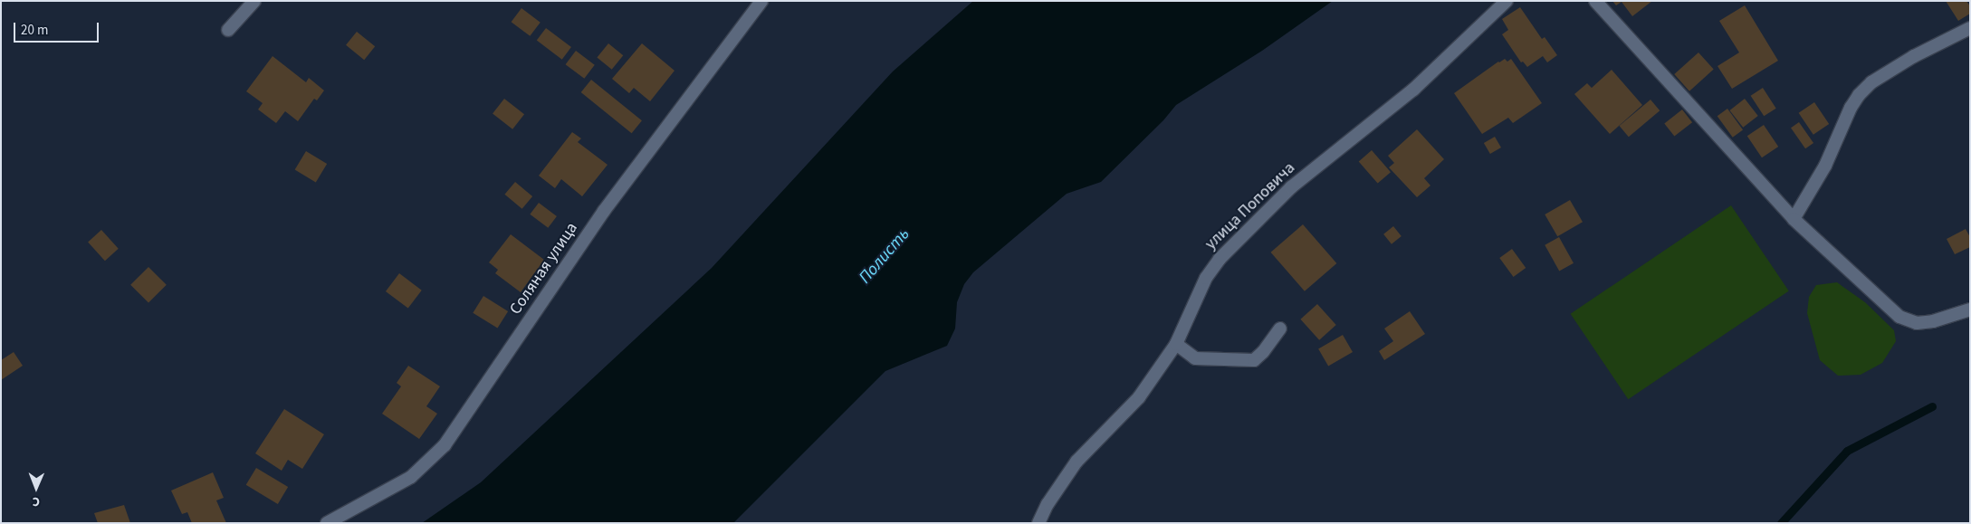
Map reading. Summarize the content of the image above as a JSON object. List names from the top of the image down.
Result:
{
  "streets": {
    "street": ["улица Поповича", "Соляная улица"]
  },
  "water": ["Полисть"],
  "scale_bar": "20 m",
  "north": "bottom"
}
